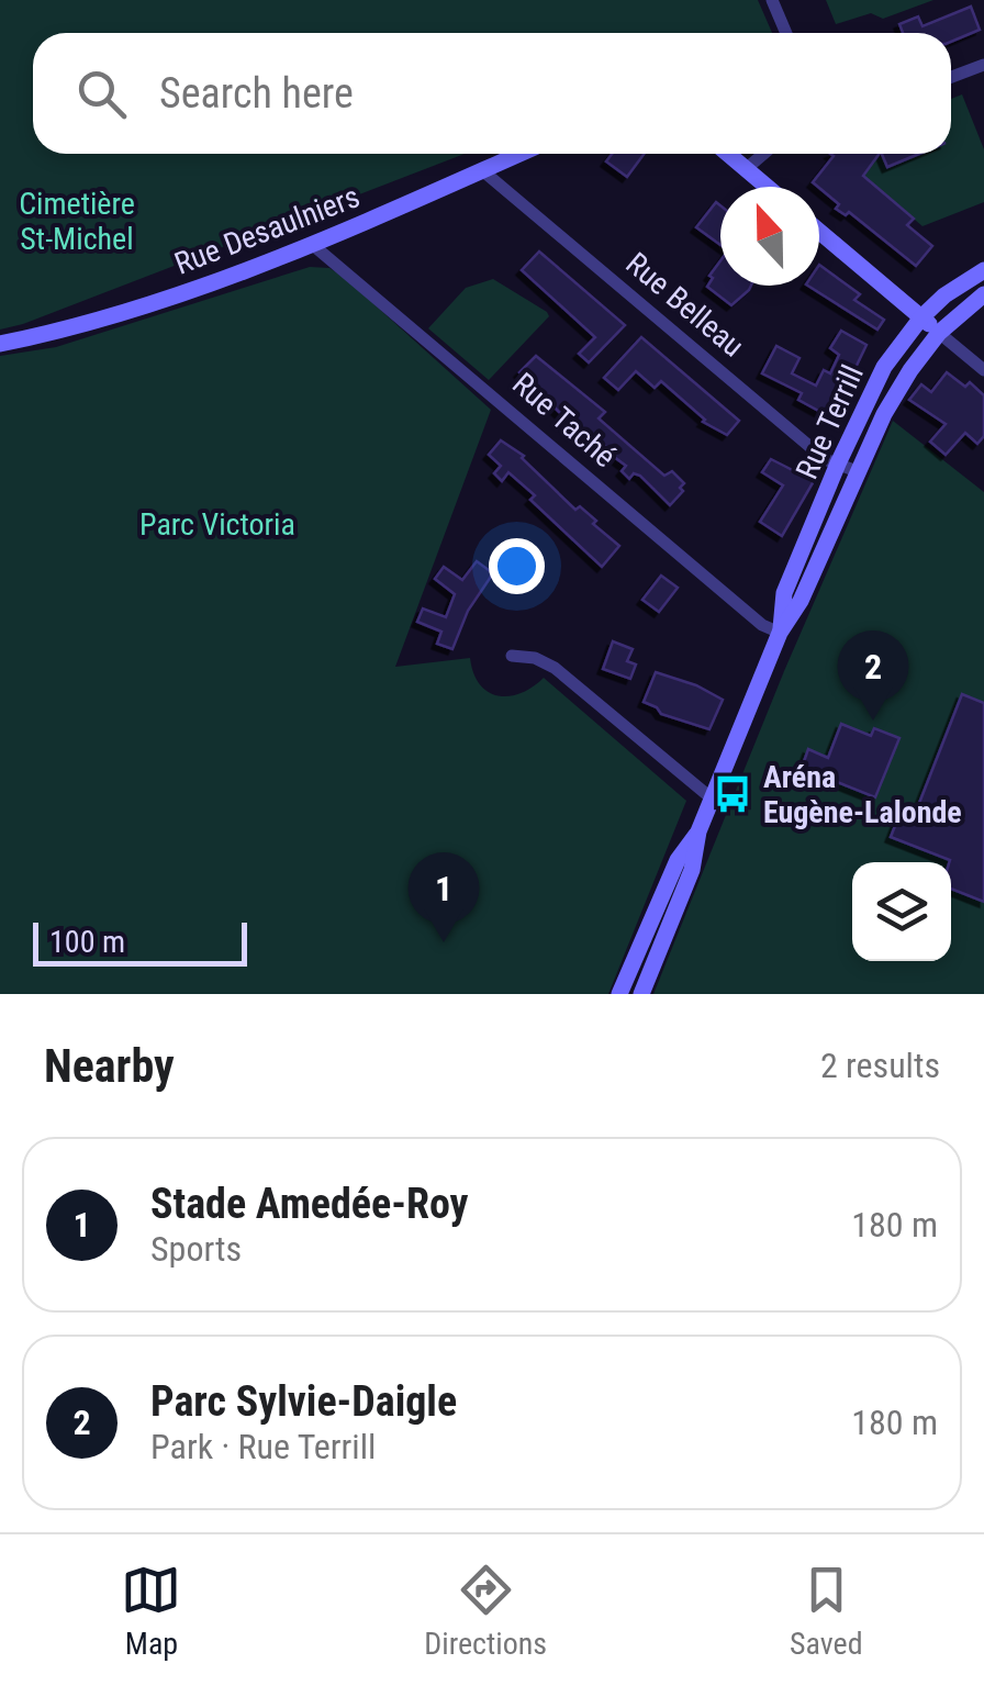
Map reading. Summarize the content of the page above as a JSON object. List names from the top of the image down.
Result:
{
  "streets": {
    "street": [
      "Rue Desaulniers",
      "Rue Belleau",
      "Rue Taché",
      "Rue Terrill"
    ]
  },
  "crossings": [
    ["Rue Desaulniers", "Rue Belleau"],
    ["Rue Desaulniers", "Rue Taché"],
    ["Rue Belleau", "Rue Terrill"],
    ["Rue Taché", "Rue Terrill"]
  ],
  "parks": ["Cimetière St-Michel", "Parc Victoria"],
  "places": {
    "bus stop": ["Aréna Eugène-Lalonde"]
  },
  "scale_bar": "100 m",
  "north": "top",
  "page": {
    "search": "Search here",
    "pins": ["2", "1"],
    "scale": "100 m",
    "heading": ["Nearby", "2 results"],
    "list": [
      {
        "mark": "1",
        "name": "Stade Amedée-Roy",
        "note": "Sports",
        "value": "180 m"
      },
      {
        "mark": "2",
        "name": "Parc Sylvie-Daigle",
        "note": "Park · Rue Terrill",
        "value": "180 m"
      }
    ],
    "nav": ["Map", "Directions", "Saved"]
  }
}
